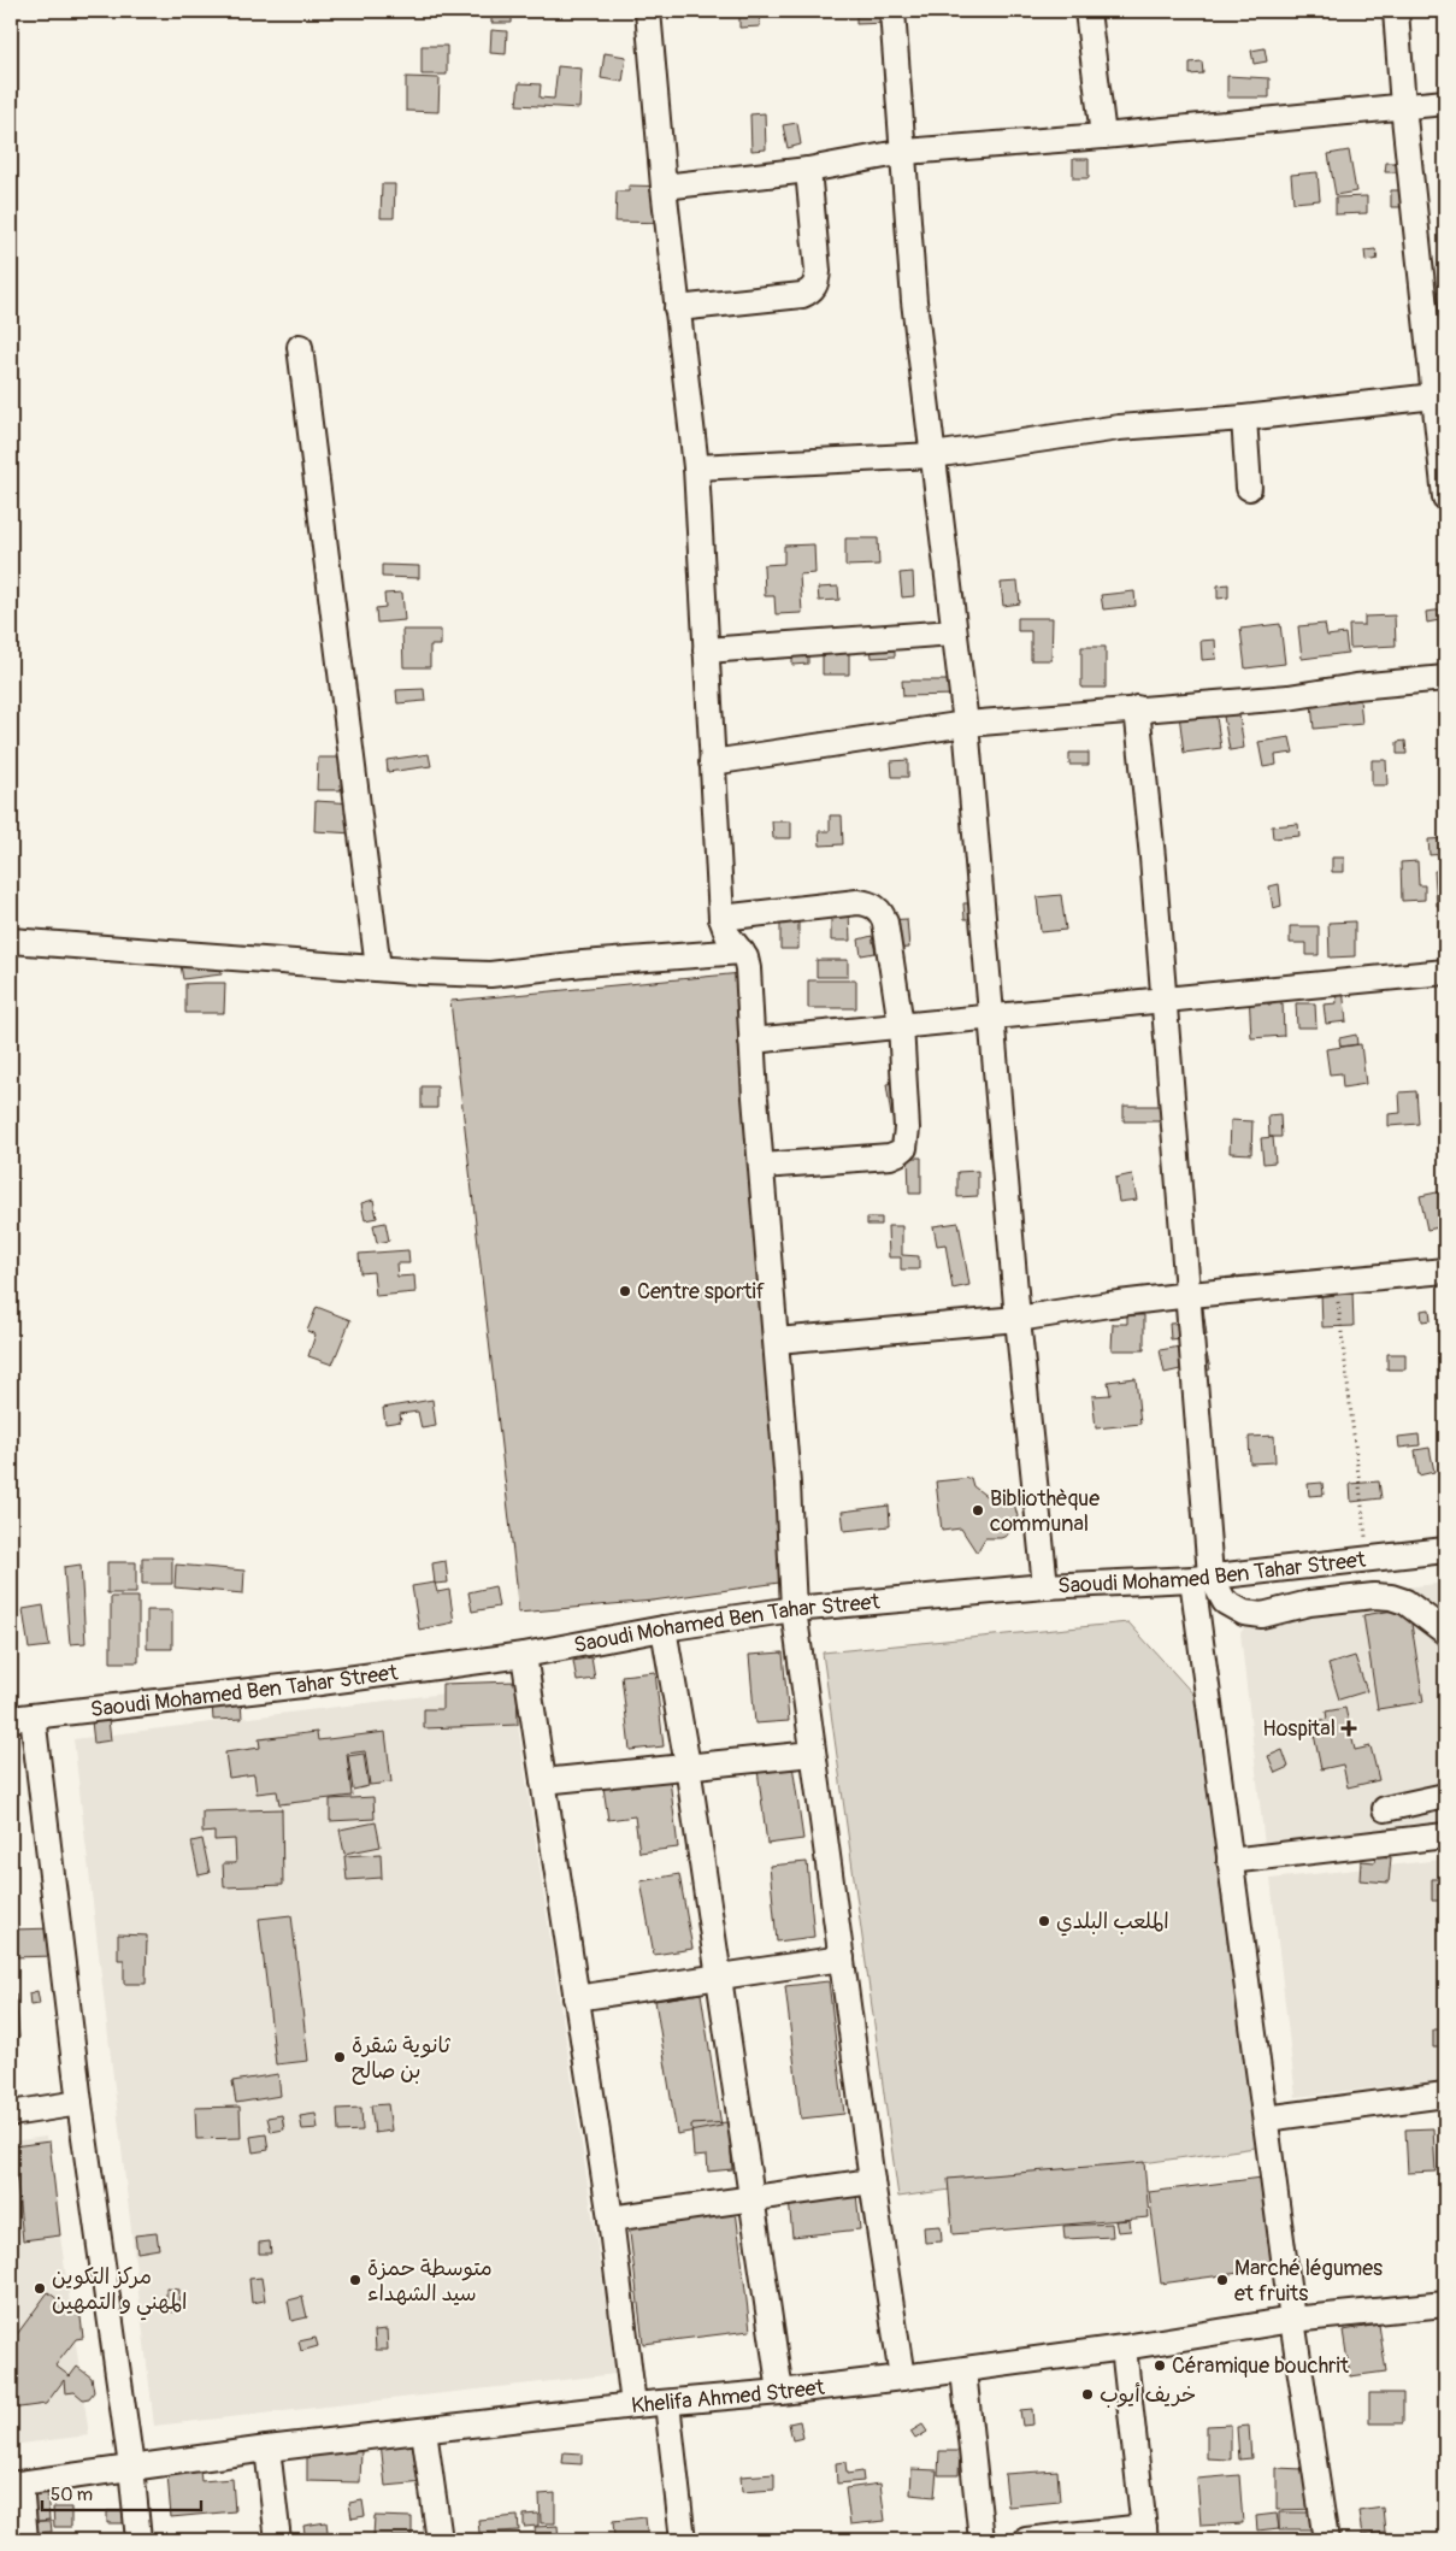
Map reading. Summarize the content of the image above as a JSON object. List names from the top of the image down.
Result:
{
  "streets": {
    "street": ["Saoudi Mohamed Ben Tahar Street", "Khelifa Ahmed Street"]
  },
  "places": {
    "other": [
      "Centre sportif",
      "Bibliothèque communal",
      "الملعب البلدي",
      "ثانوية شقرة بن صالح",
      "متوسطة حمزة سيد الشهداء",
      "Marché légumes et fruits",
      "مركز التكوين المهني و التمهين",
      "Céramique bouchrit",
      "خريف أيوب"
    ],
    "health": ["Hospital"]
  },
  "scale_bar": "50 m"
}
